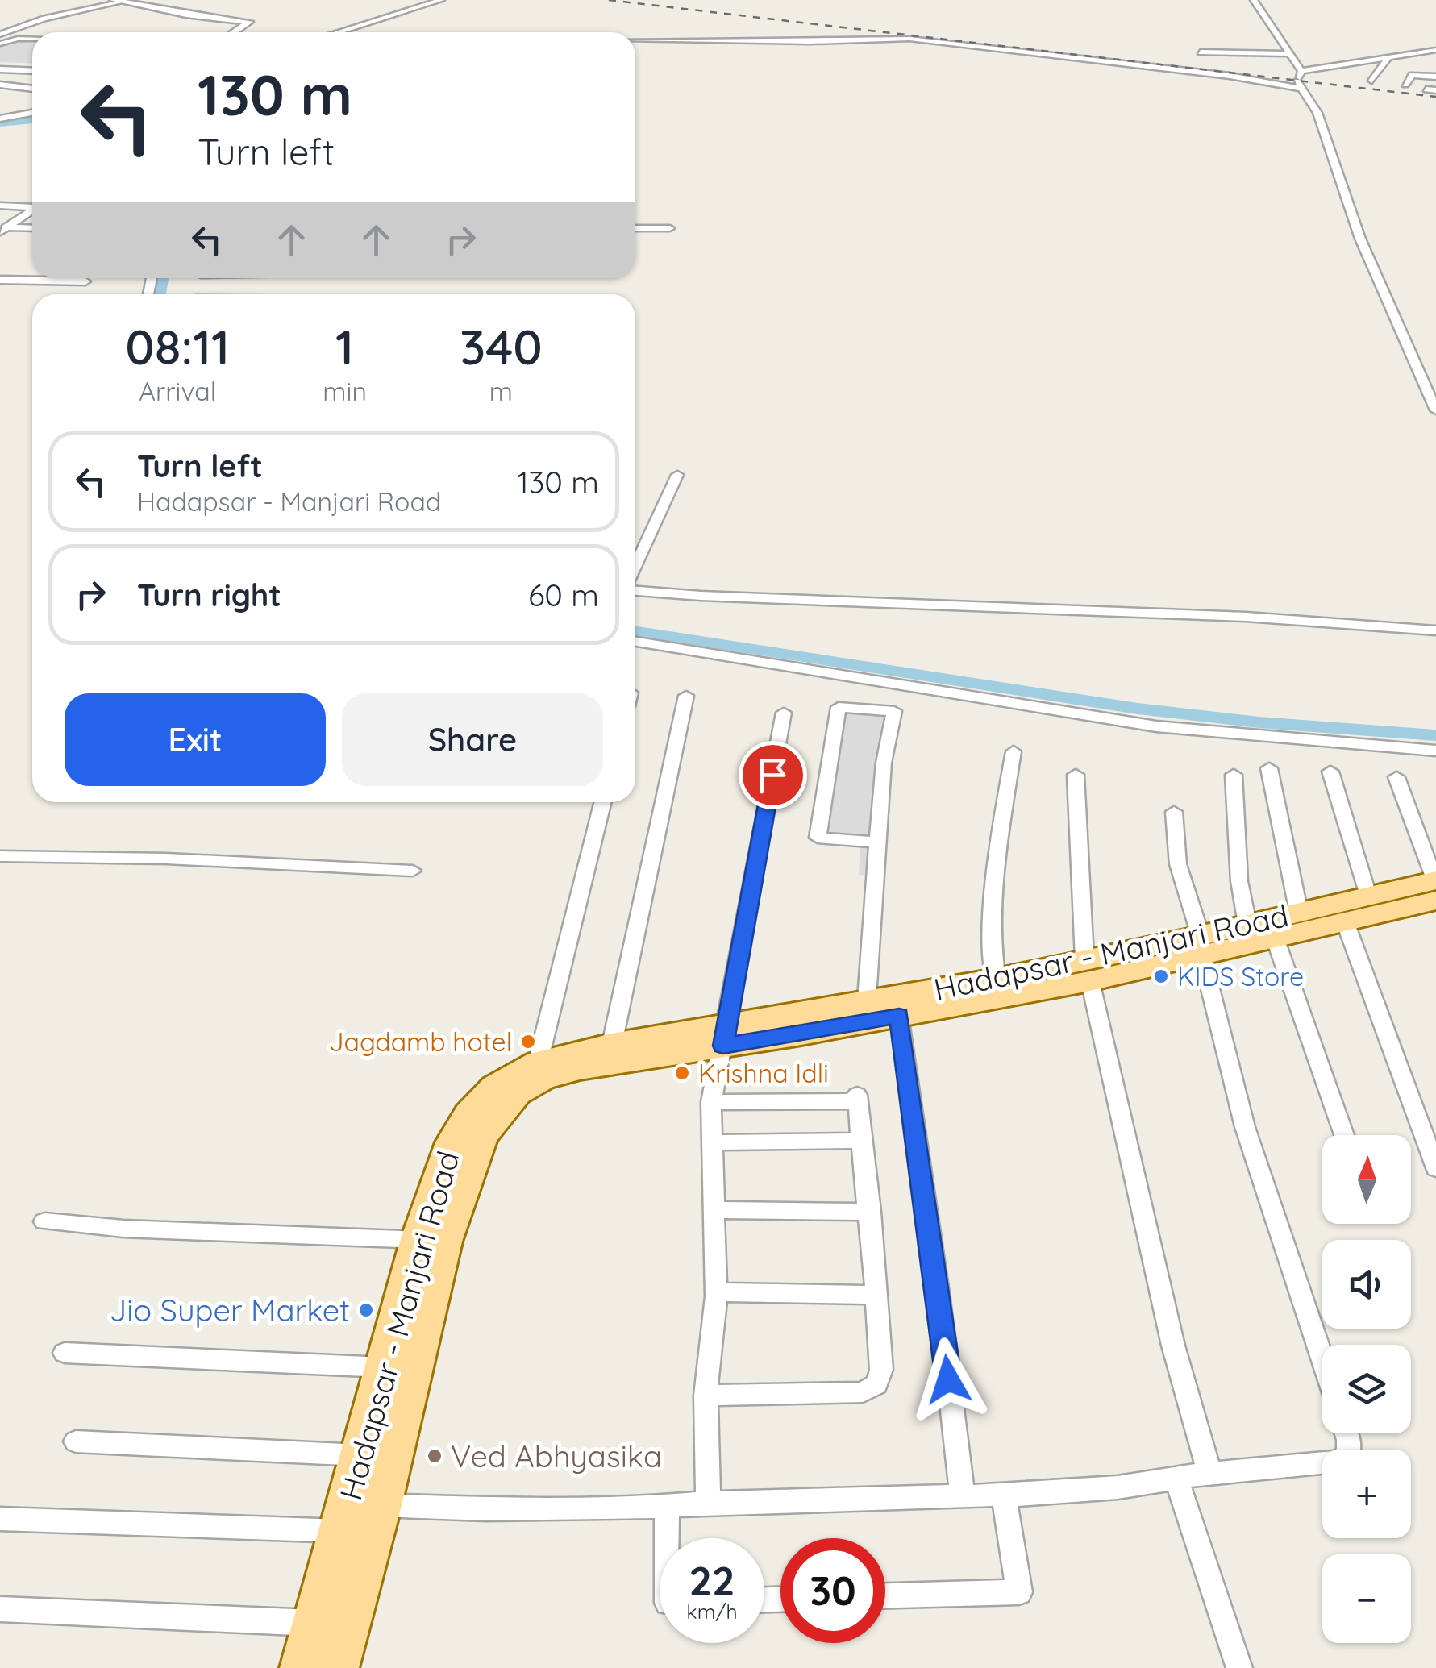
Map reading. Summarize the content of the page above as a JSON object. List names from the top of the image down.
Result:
{
  "streets": {
    "main road": ["Hadapsar - Manjari Road"]
  },
  "places": [
    "KIDS Store",
    "Jagdamb hotel",
    "Krishna Idli",
    "Jio Super Market",
    "Ved Abhyasika"
  ],
  "north": "top",
  "page": {
    "turn": ["130 m", "Turn left"],
    "eta": [
      "08:11",
      "Arrival",
      "1",
      "min",
      "340",
      "m"
    ],
    "list": [
      {
        "name": "Turn left",
        "note": "Hadapsar - Manjari Road",
        "value": "130 m"
      },
      {
        "name": "Turn right",
        "value": "60 m"
      }
    ],
    "buttons": ["Exit", "Share"],
    "map_buttons": ["+", "−"],
    "speed": "22 km/h",
    "limit": "30"
  }
}
